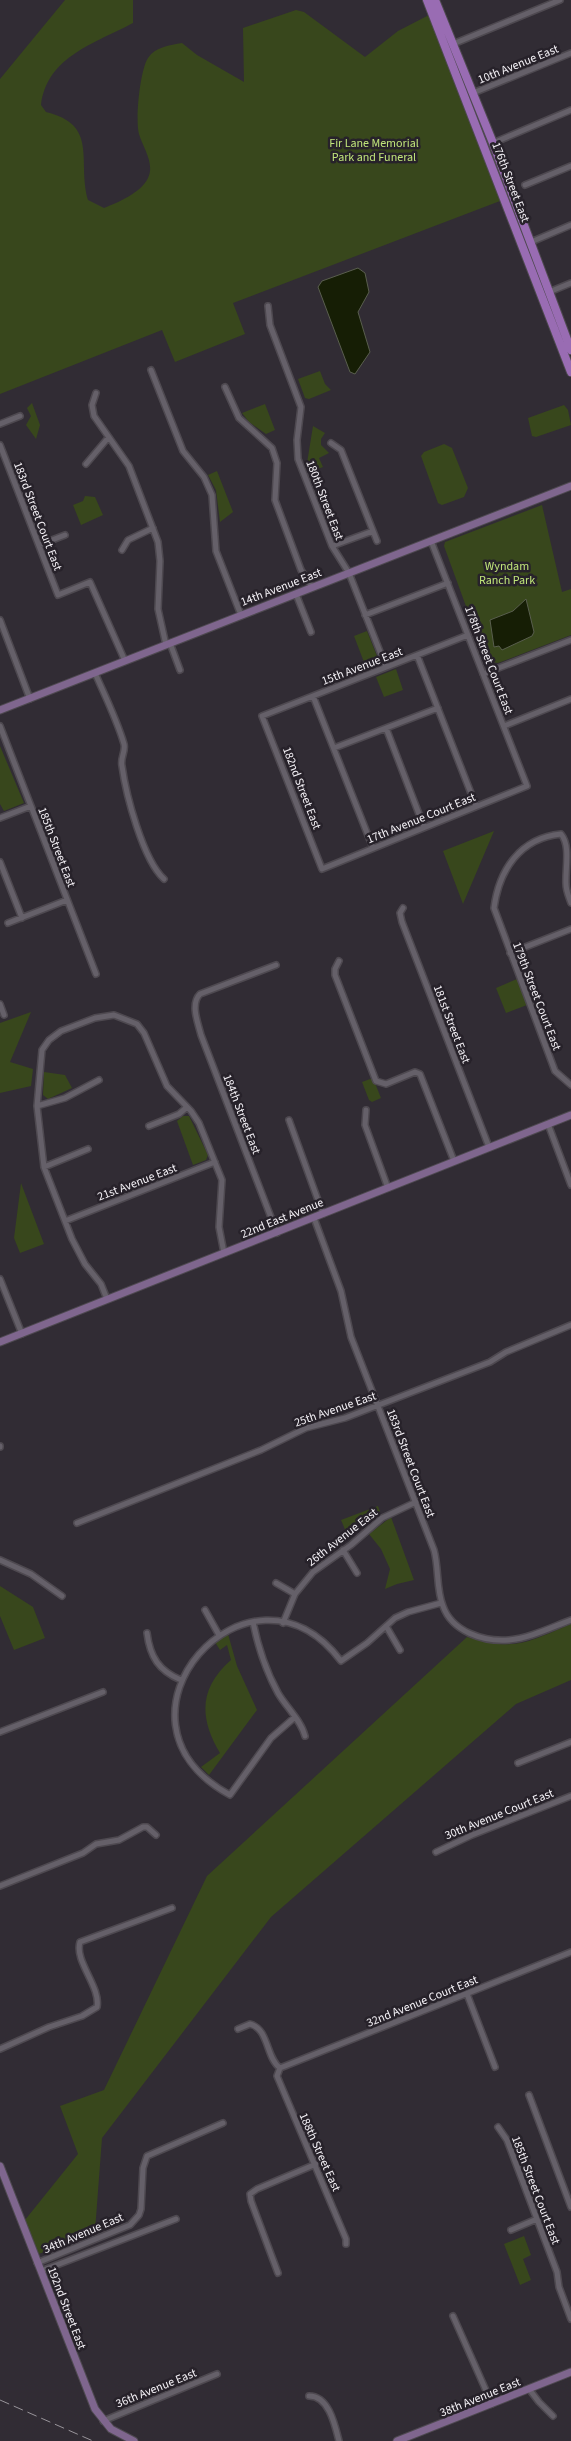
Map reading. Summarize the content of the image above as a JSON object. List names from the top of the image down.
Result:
{
  "streets": {
    "main road": ["176th Street East"],
    "street": [
      "10th Avenue East",
      "180th Street East",
      "183rd Street Court East",
      "14th Avenue East",
      "178th Street Court East",
      "15th Avenue East",
      "182nd Street East",
      "17th Avenue Court East",
      "185th Street East",
      "179th Street Court East",
      "181st Street East",
      "184th Street East",
      "21st Avenue East",
      "22nd East Avenue",
      "25th Avenue East",
      "26th Avenue East",
      "30th Avenue Court East",
      "32nd Avenue Court East",
      "188th Street East",
      "185th Street Court East",
      "34th Avenue East",
      "192nd Street East",
      "36th Avenue East",
      "38th Avenue East"
    ]
  },
  "crossings": [
    ["10th Avenue East", "176th Street East"],
    ["180th Street East", "14th Avenue East"],
    ["180th Street East", "15th Avenue East"],
    ["183rd Street Court East", "14th Avenue East"],
    ["183rd Street Court East", "22nd East Avenue"],
    ["183rd Street Court East", "25th Avenue East"],
    ["183rd Street Court East", "26th Avenue East"],
    ["14th Avenue East", "178th Street Court East"],
    ["178th Street Court East", "15th Avenue East"],
    ["178th Street Court East", "17th Avenue Court East"],
    ["15th Avenue East", "182nd Street East"],
    ["182nd Street East", "17th Avenue Court East"],
    ["181st Street East", "22nd East Avenue"],
    ["184th Street East", "22nd East Avenue"],
    ["32nd Avenue Court East", "188th Street East"],
    ["34th Avenue East", "192nd Street East"],
    ["192nd Street East", "36th Avenue East"]
  ],
  "parks": ["Fir Lane Memorial Park and Funeral", "Wyndam Ranch Park"]
}
